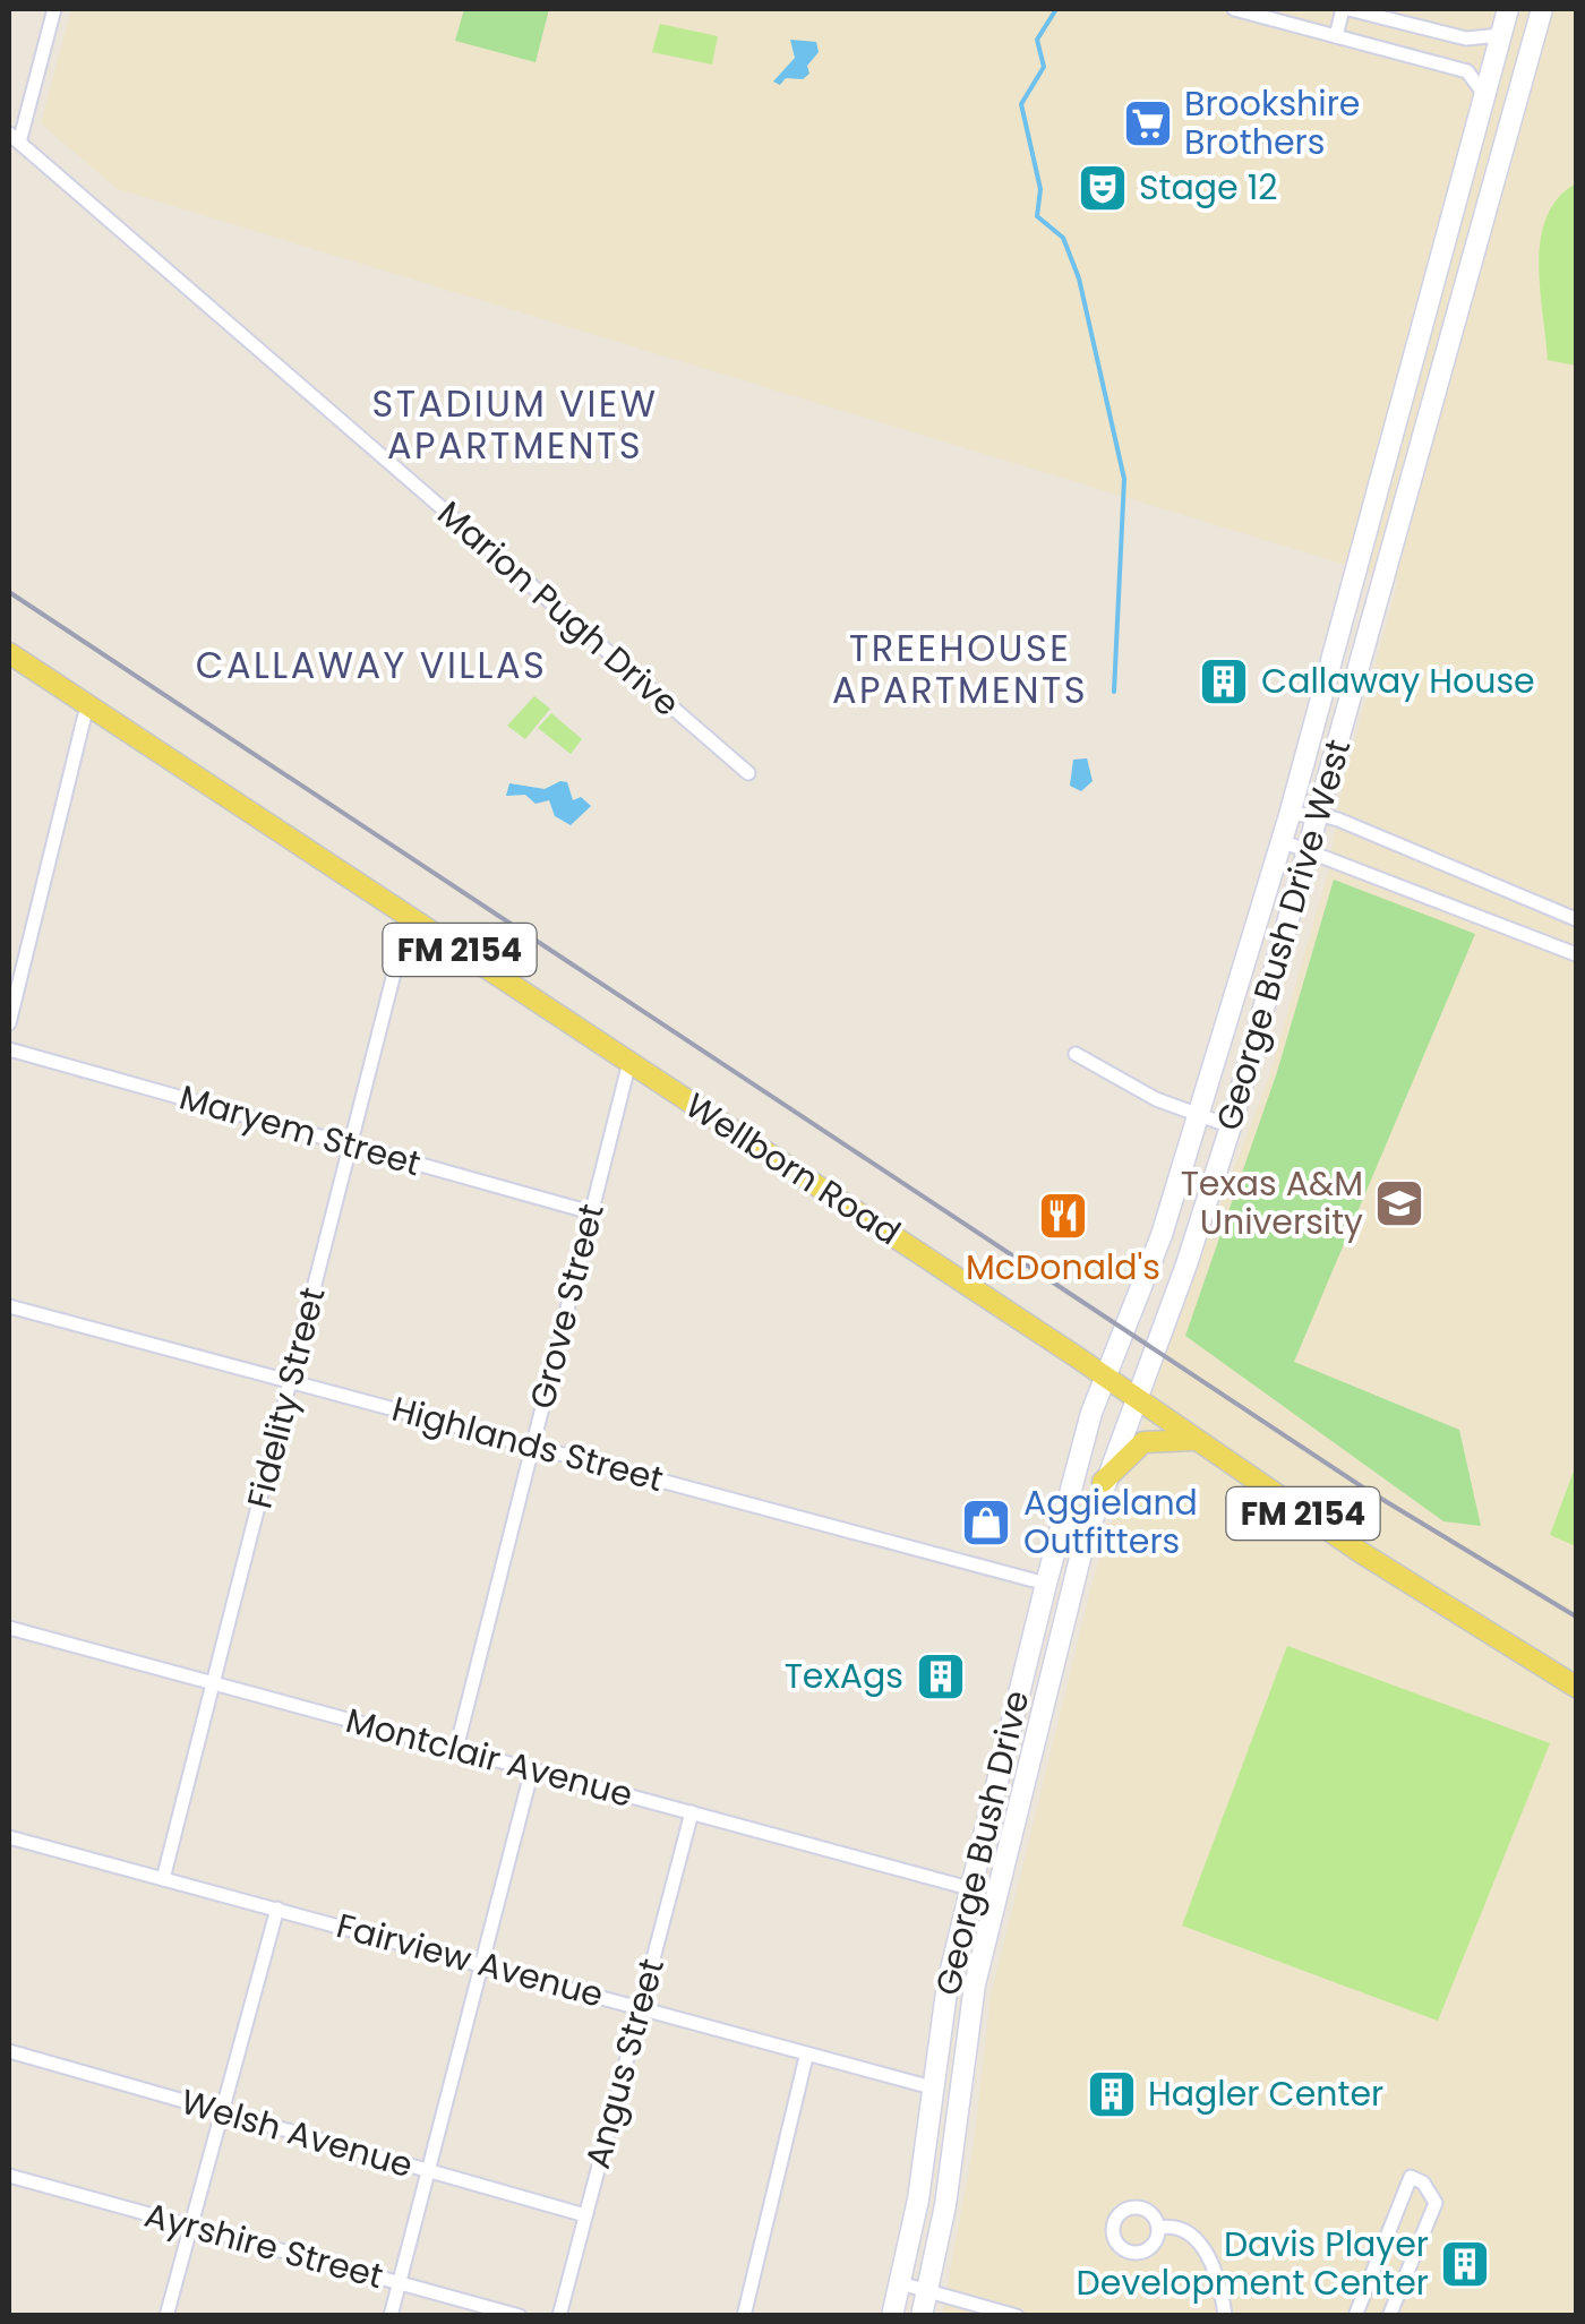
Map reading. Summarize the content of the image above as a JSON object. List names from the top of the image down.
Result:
{
  "streets": {
    "main road": [
      "George Bush Drive West",
      "FM 2154",
      "Wellborn Road",
      "George Bush Drive"
    ],
    "street": [
      "Marion Pugh Drive",
      "Maryem Street",
      "Grove Street",
      "Fidelity Street",
      "Highlands Street",
      "Montclair Avenue",
      "Fairview Avenue",
      "Angus Street",
      "Welsh Avenue",
      "Ayrshire Street"
    ]
  },
  "crossings": [
    ["George Bush Drive West", "Wellborn Road"],
    ["George Bush Drive West", "George Bush Drive"],
    ["Maryem Street", "Grove Street"],
    ["Maryem Street", "Fidelity Street"],
    ["Wellborn Road", "Grove Street"],
    ["Wellborn Road", "Fidelity Street"],
    ["Wellborn Road", "George Bush Drive"],
    ["Grove Street", "Highlands Street"],
    ["Grove Street", "Montclair Avenue"],
    ["Fidelity Street", "Highlands Street"],
    ["Fidelity Street", "Montclair Avenue"],
    ["Fidelity Street", "Fairview Avenue"],
    ["Highlands Street", "George Bush Drive"],
    ["Montclair Avenue", "George Bush Drive"],
    ["Montclair Avenue", "Angus Street"],
    ["George Bush Drive", "Fairview Avenue"],
    ["Fairview Avenue", "Angus Street"],
    ["Angus Street", "Welsh Avenue"]
  ],
  "districts": ["STADIUM VIEW APARTMENTS", "TREEHOUSE APARTMENTS", "CALLAWAY VILLAS"],
  "places": {
    "supermarket": ["Brookshire Brothers"],
    "theatre": ["Stage 12"],
    "building": [
      "Callaway House",
      "TexAgs",
      "Hagler Center",
      "Davis Player Development Center"
    ],
    "school or university": ["Texas A&M University"],
    "restaurant": ["McDonald's"],
    "shop": ["Aggieland Outfitters"]
  }
}
